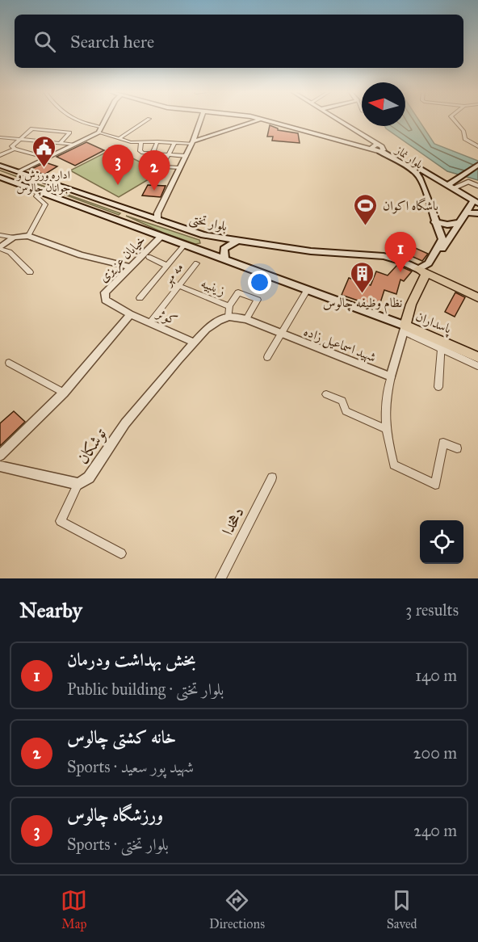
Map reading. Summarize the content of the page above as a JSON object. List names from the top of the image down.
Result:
{
  "streets": {
    "main road": ["بلوار نماز", "بلوار تختی", "پاسداران"],
    "street": [
      "خیابان عزیزی",
      "مه مهر",
      "زینبیه",
      "کوثر",
      "شهید اسماعیل زاده",
      "توشکان",
      "دهخدا"
    ]
  },
  "crossings": [
    ["بلوار نماز", "بلوار تختی"],
    ["خیابان عزیزی", "کوثر"],
    ["مه مهر", "زینبیه"],
    ["مه مهر", "کوثر"],
    ["زینبیه", "شهید اسماعیل زاده"],
    ["کوثر", "توشکان"]
  ],
  "places": {
    "public building": ["اداره ورزش و جوانان چالوس"],
    "sports": ["باشگاه اکوان"],
    "building": ["نظام وظیفه چالوس"]
  },
  "north": "left",
  "page": {
    "search": "Search here",
    "pins": ["3", "2", "1"],
    "heading": ["Nearby", "3 results"],
    "list": [
      {
        "mark": "1",
        "name": "بخش بهداشت ودرمان",
        "note": "Public building · بلوار تختی",
        "value": "140 m"
      },
      {
        "mark": "2",
        "name": "خانه کشتی چالوس",
        "note": "Sports · شهید پور سعید",
        "value": "200 m"
      },
      {
        "mark": "3",
        "name": "ورزشگاه چالوس",
        "note": "Sports · بلوار تختی",
        "value": "240 m"
      }
    ],
    "nav": ["Map", "Directions", "Saved"]
  }
}
